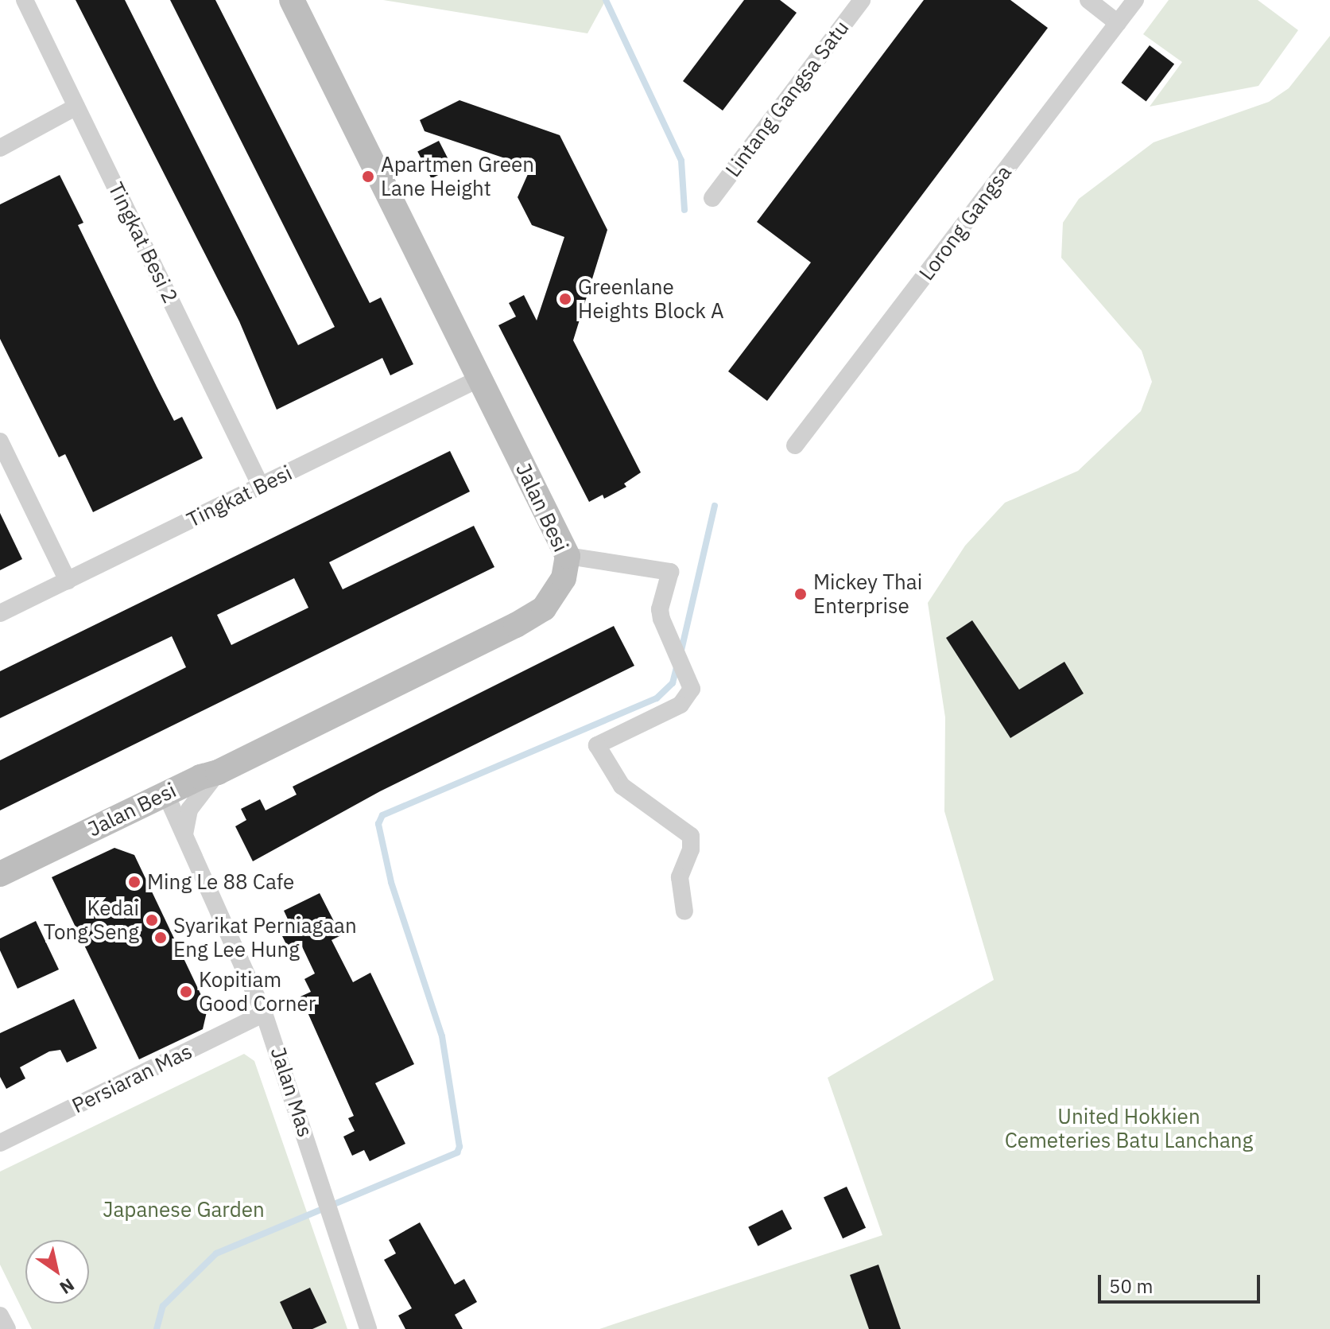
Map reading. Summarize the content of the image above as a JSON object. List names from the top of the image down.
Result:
{
  "streets": {
    "street": [
      "Lintang Gangsa Satu",
      "Lorong Gangsa",
      "Tingkat Besi 2",
      "Tingkat Besi",
      "Jalan Besi",
      "Persiaran Mas",
      "Jalan Mas"
    ]
  },
  "crossings": [
    ["Tingkat Besi 2", "Tingkat Besi"],
    ["Tingkat Besi", "Jalan Besi"],
    ["Jalan Besi", "Jalan Mas"],
    ["Persiaran Mas", "Jalan Mas"]
  ],
  "parks": ["United Hokkien Cemeteries Batu Lanchang", "Japanese Garden"],
  "places": [
    "Apartmen Green Lane Height",
    "Greenlane Heights Block A",
    "Mickey Thai Enterprise",
    "Ming Le 88 Cafe",
    "Kedai Tong Seng",
    "Syarikat Perniagaan Eng Lee Hung",
    "Kopitiam Good Corner"
  ],
  "scale_bar": "50 m",
  "north": "bottom right"
}
